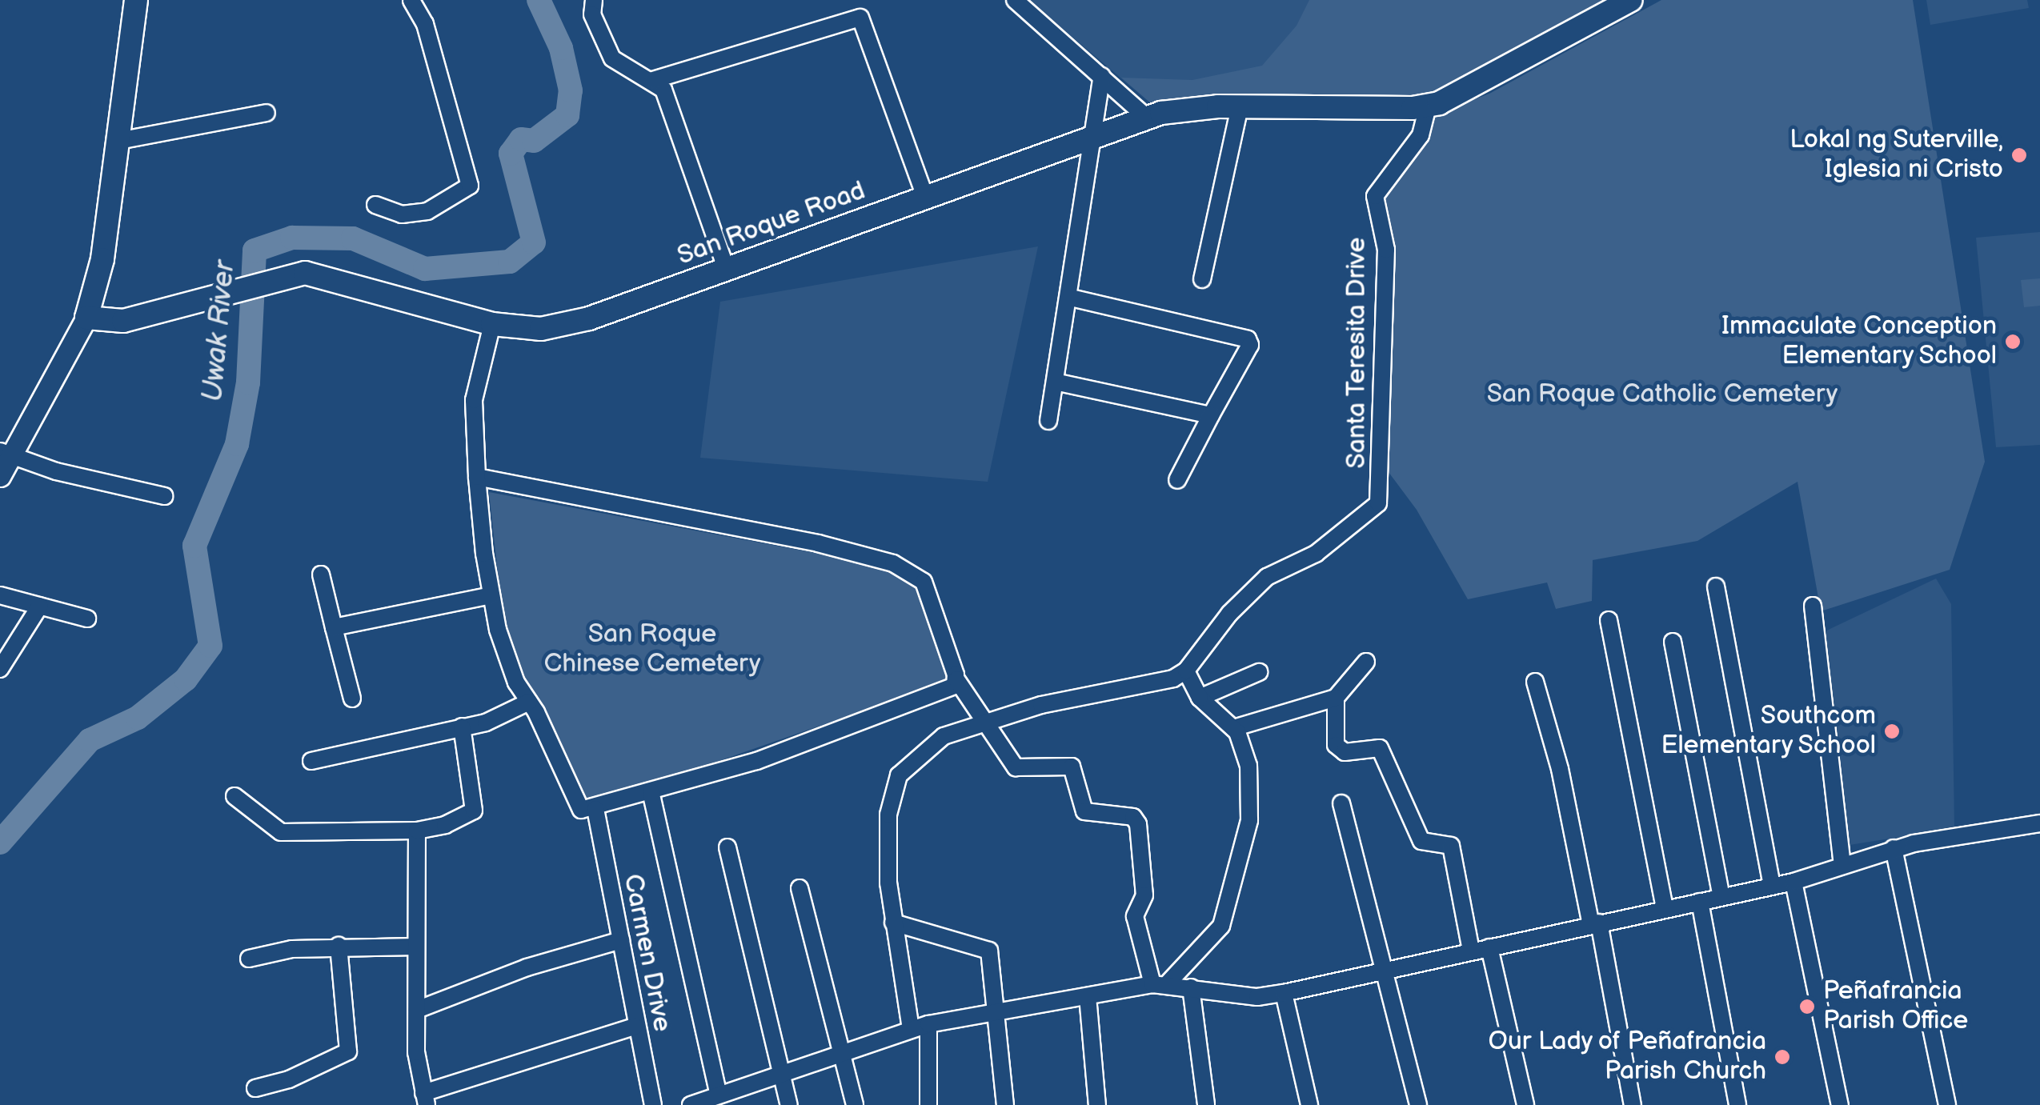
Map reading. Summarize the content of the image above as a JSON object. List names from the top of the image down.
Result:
{
  "streets": {
    "main road": ["San Roque Road"],
    "street": ["Santa Teresita Drive", "Carmen Drive"]
  },
  "crossings": [
    ["San Roque Road", "Santa Teresita Drive"]
  ],
  "water": ["Uwak River"],
  "parks": ["San Roque Catholic Cemetery", "San Roque Chinese Cemetery"],
  "places": [
    "Lokal ng Suterville, Iglesia ni Cristo",
    "Immaculate Conception Elementary School",
    "Southcom Elementary School",
    "Peñafrancia Parish Office",
    "Our Lady of Peñafrancia Parish Church"
  ]
}
